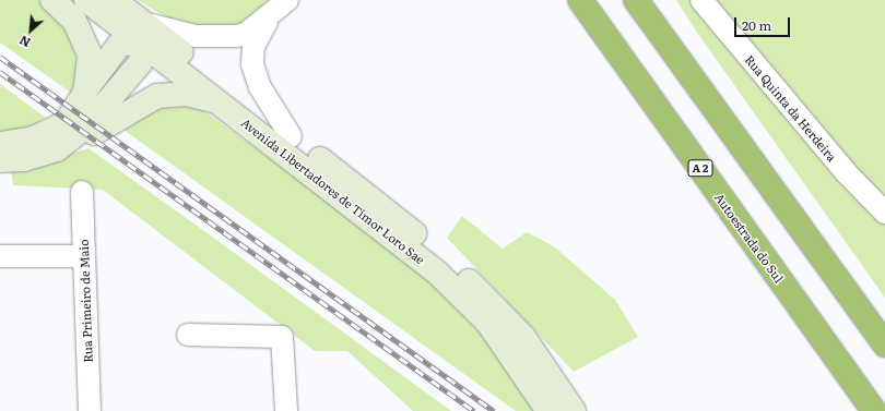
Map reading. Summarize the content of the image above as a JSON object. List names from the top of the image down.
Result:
{
  "streets": {
    "highway": ["A 2", "Autoestrada do Sul"],
    "main road": ["Avenida Libertadores de Timor Loro Sae"],
    "street": ["Rua Quinta da Herdeira", "Rua Primeiro de Maio"]
  },
  "scale_bar": "20 m",
  "north": "bottom left"
}
